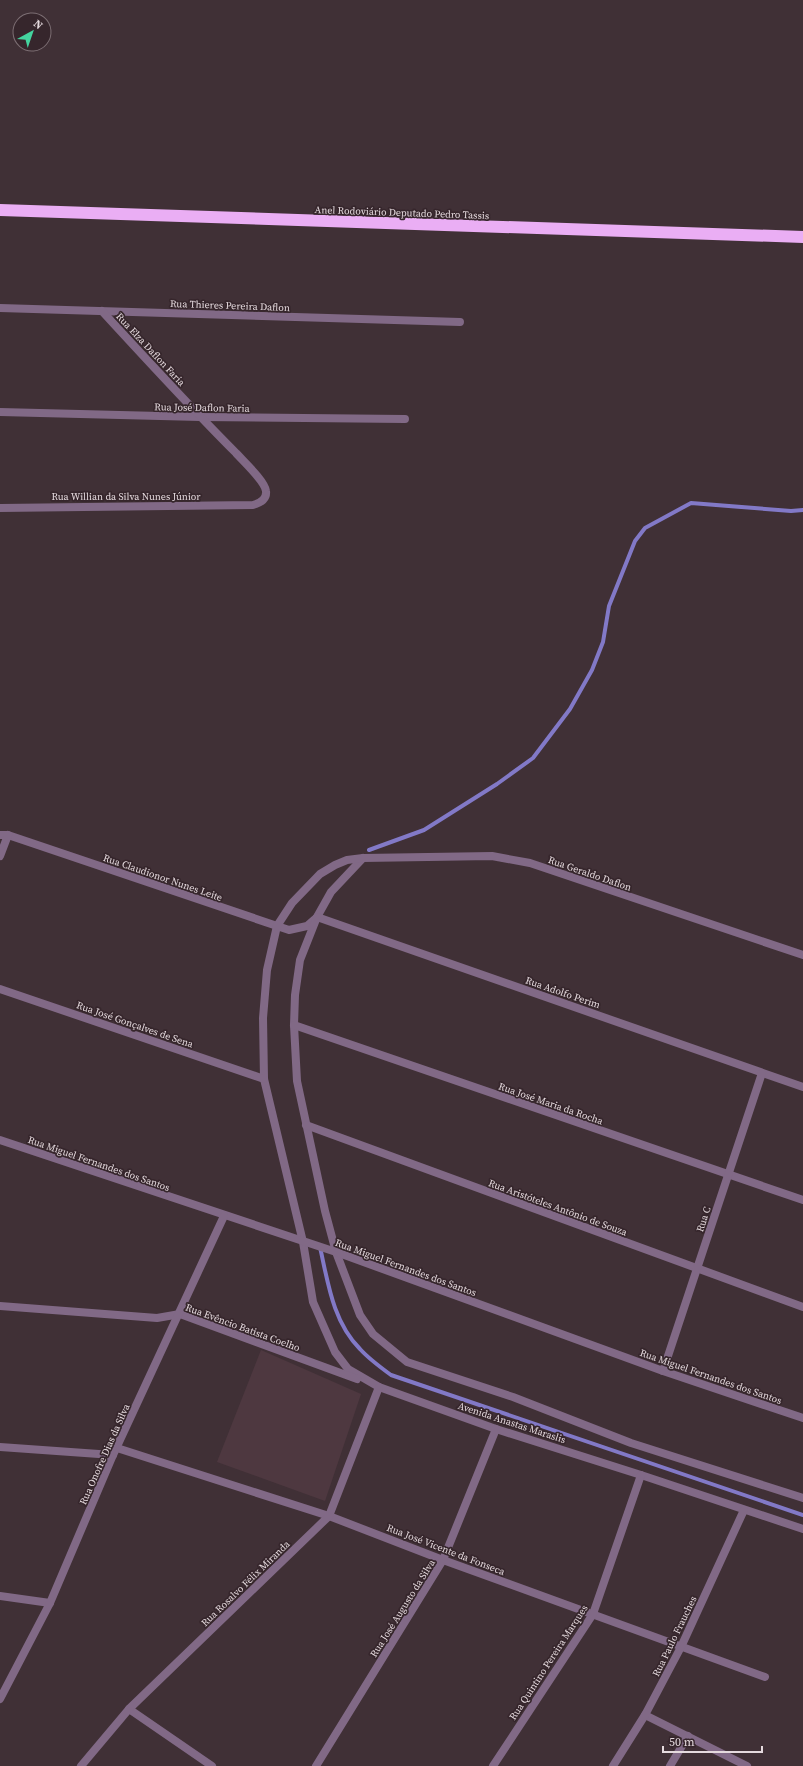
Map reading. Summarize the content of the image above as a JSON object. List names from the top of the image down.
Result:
{
  "streets": {
    "highway": ["Anel Rodoviário Deputado Pedro Tassis"],
    "street": [
      "Rua Thieres Pereira Daflon",
      "Rua Elza Daflon Faria",
      "Rua José Daflon Faria",
      "Rua Willian da Silva Nunes Júnior",
      "Rua Geraldo Daflon",
      "Rua Claudionor Nunes Leite",
      "Rua Adolfo Perim",
      "Rua José Gonçalves de Sena",
      "Rua José Maria da Rocha",
      "Rua Miguel Fernandes dos Santos",
      "Rua Aristóteles Antônio de Souza",
      "Rua C",
      "Rua Evêncio Batista Coelho",
      "Avenida Anastas Maraslis",
      "Rua Onofre Dias da Silva",
      "Rua José Vicente da Fonseca",
      "Rua Rosalvo Félix Miranda",
      "Rua José Augusto da Silva",
      "Rua Paulo Frauches",
      "Rua Quintino Pereira Marques"
    ]
  },
  "crossings": [
    ["Rua Thieres Pereira Daflon", "Rua Elza Daflon Faria"],
    ["Rua Elza Daflon Faria", "Rua José Daflon Faria"],
    ["Rua Elza Daflon Faria", "Rua Willian da Silva Nunes Júnior"],
    ["Rua Geraldo Daflon", "Rua Claudionor Nunes Leite"],
    ["Rua Geraldo Daflon", "Rua José Gonçalves de Sena"],
    ["Rua Geraldo Daflon", "Avenida Anastas Maraslis"],
    ["Rua Claudionor Nunes Leite", "Rua Adolfo Perim"],
    ["Rua Claudionor Nunes Leite", "Avenida Anastas Maraslis"],
    ["Rua Adolfo Perim", "Rua C"],
    ["Rua Adolfo Perim", "Avenida Anastas Maraslis"],
    ["Rua José Gonçalves de Sena", "Avenida Anastas Maraslis"],
    ["Rua José Maria da Rocha", "Rua C"],
    ["Rua José Maria da Rocha", "Avenida Anastas Maraslis"],
    ["Rua Miguel Fernandes dos Santos", "Rua C"],
    ["Rua Miguel Fernandes dos Santos", "Avenida Anastas Maraslis"],
    ["Rua Miguel Fernandes dos Santos", "Rua Onofre Dias da Silva"],
    ["Rua Aristóteles Antônio de Souza", "Rua C"],
    ["Rua Aristóteles Antônio de Souza", "Avenida Anastas Maraslis"],
    ["Rua Evêncio Batista Coelho", "Avenida Anastas Maraslis"],
    ["Rua Evêncio Batista Coelho", "Rua Onofre Dias da Silva"],
    ["Rua Evêncio Batista Coelho", "Rua Rosalvo Félix Miranda"],
    ["Avenida Anastas Maraslis", "Rua Rosalvo Félix Miranda"],
    ["Avenida Anastas Maraslis", "Rua José Augusto da Silva"],
    ["Avenida Anastas Maraslis", "Rua Paulo Frauches"],
    ["Avenida Anastas Maraslis", "Rua Quintino Pereira Marques"],
    ["Rua Onofre Dias da Silva", "Rua José Vicente da Fonseca"],
    ["Rua José Vicente da Fonseca", "Rua Rosalvo Félix Miranda"],
    ["Rua José Vicente da Fonseca", "Rua José Augusto da Silva"],
    ["Rua José Vicente da Fonseca", "Rua Paulo Frauches"],
    ["Rua José Vicente da Fonseca", "Rua Quintino Pereira Marques"]
  ],
  "scale_bar": "50 m",
  "north": "top right"
}
